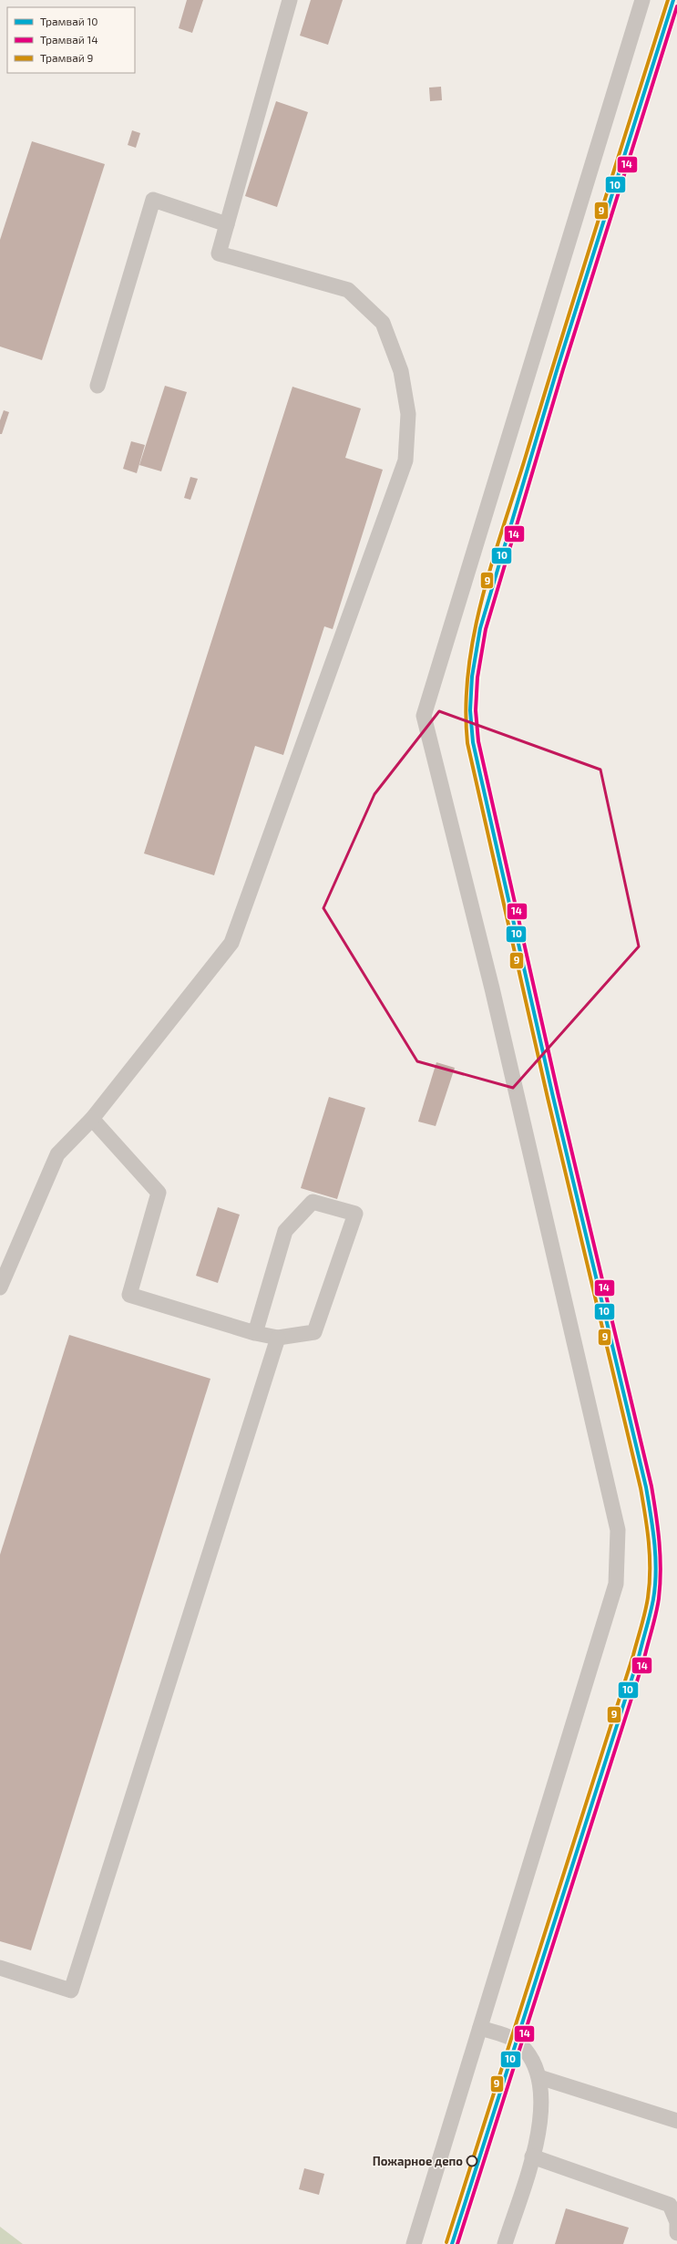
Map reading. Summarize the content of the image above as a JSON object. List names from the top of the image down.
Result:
{
  "places": ["Пожарное депо"],
  "lines": ["tram line 10", "tram line 9", "tram line 14"],
  "legend": ["Трамвай 10", "Трамвай 14", "Трамвай 9"]
}
